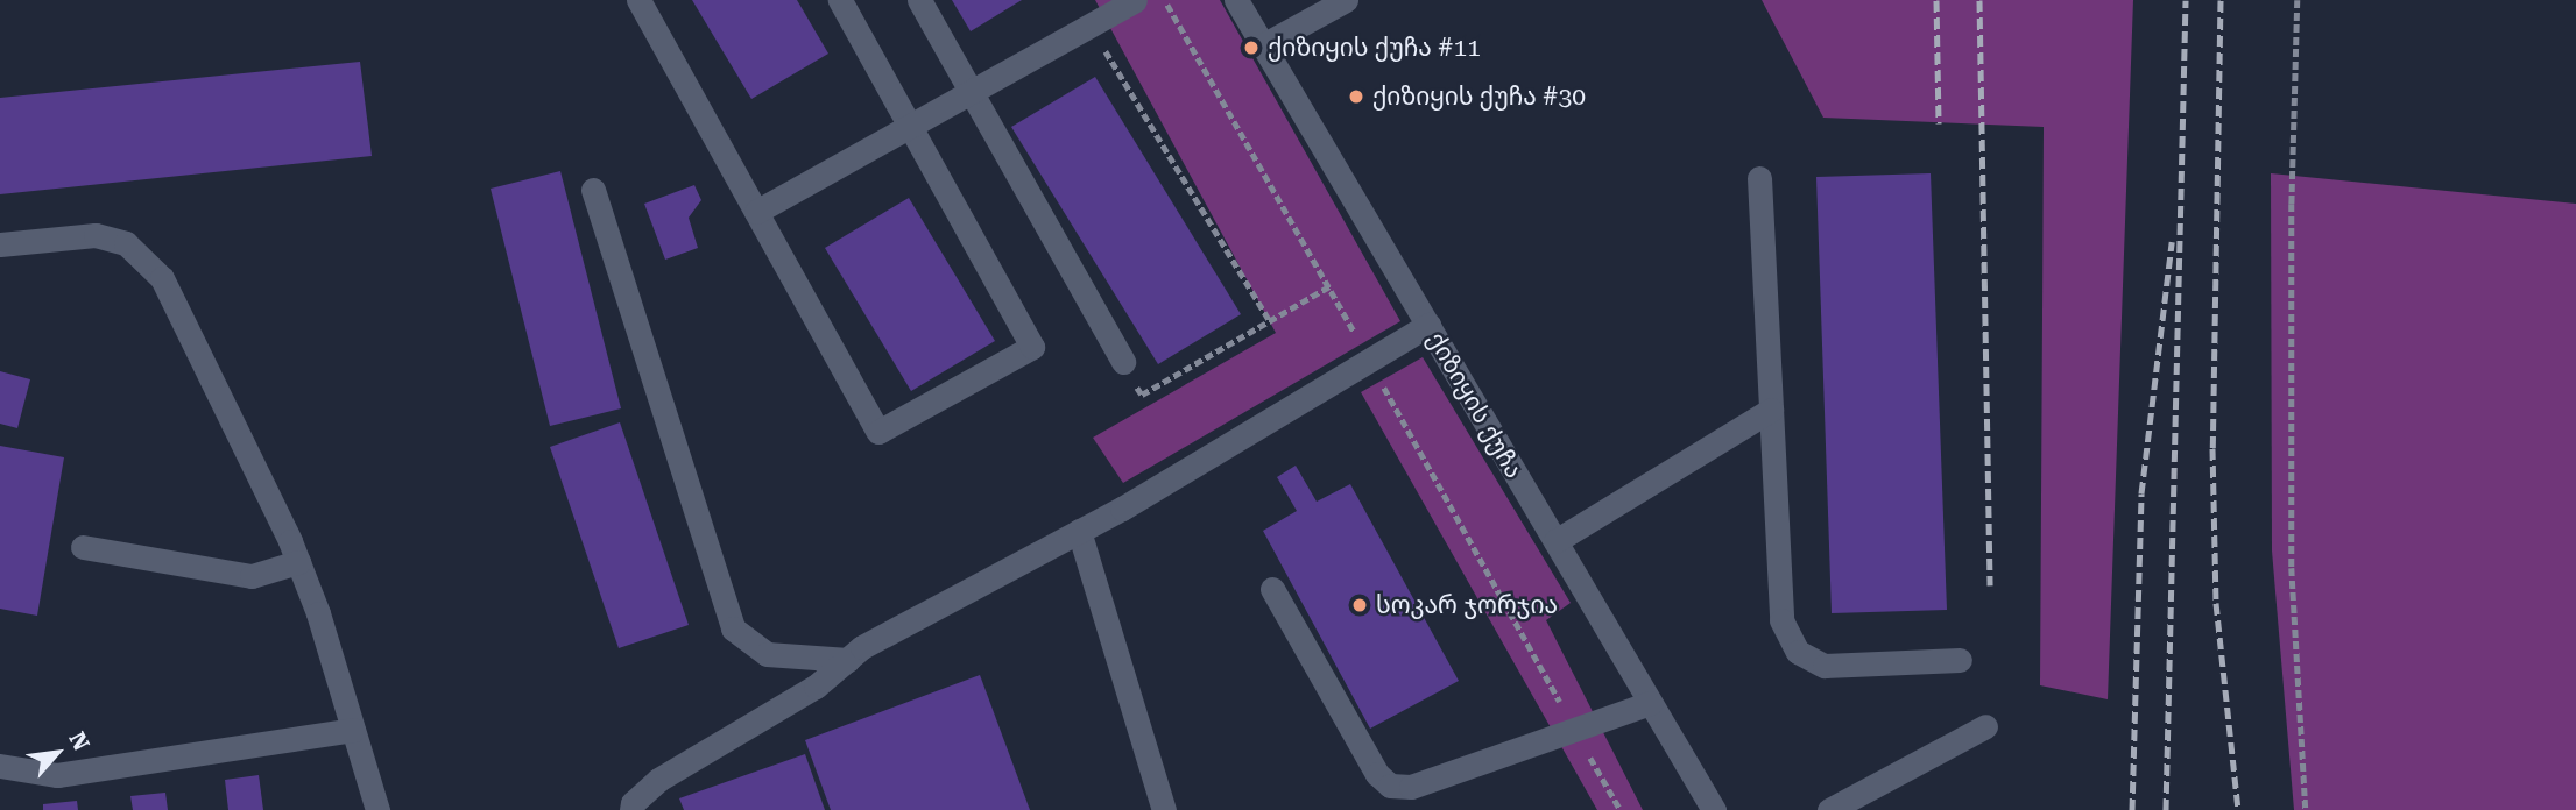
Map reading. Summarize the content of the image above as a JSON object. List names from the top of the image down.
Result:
{
  "streets": {
    "street": ["ქიზიყის ქუჩა"]
  },
  "places": ["ქიზიყის ქუჩა #11", "ქიზიყის ქუჩა #30", "სოკარ ჯორჯია"],
  "north": "top right"
}
